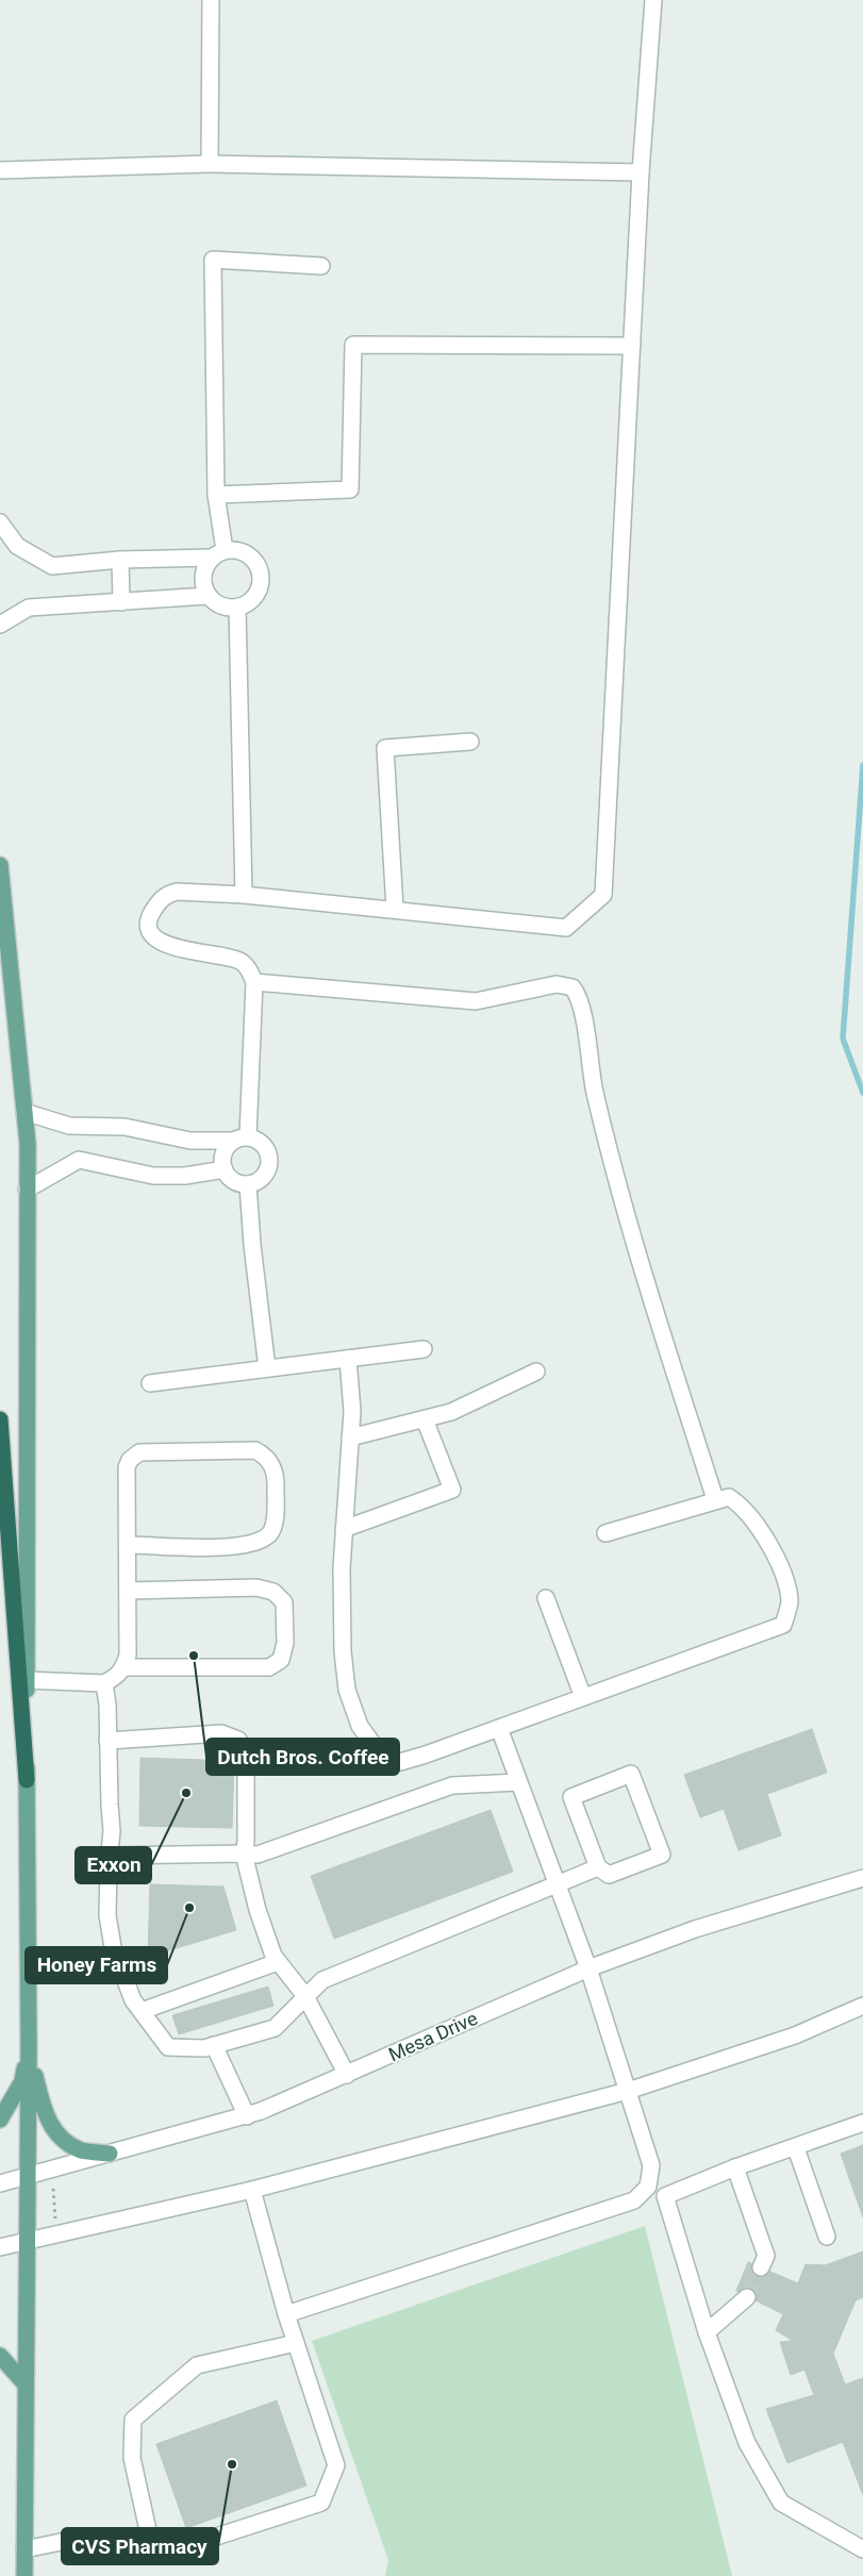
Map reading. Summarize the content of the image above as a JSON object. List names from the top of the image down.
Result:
{
  "streets": {
    "street": ["Mesa Drive"]
  },
  "places": [
    "Dutch Bros. Coffee",
    "Exxon",
    "Honey Farms",
    "CVS Pharmacy"
  ]
}
